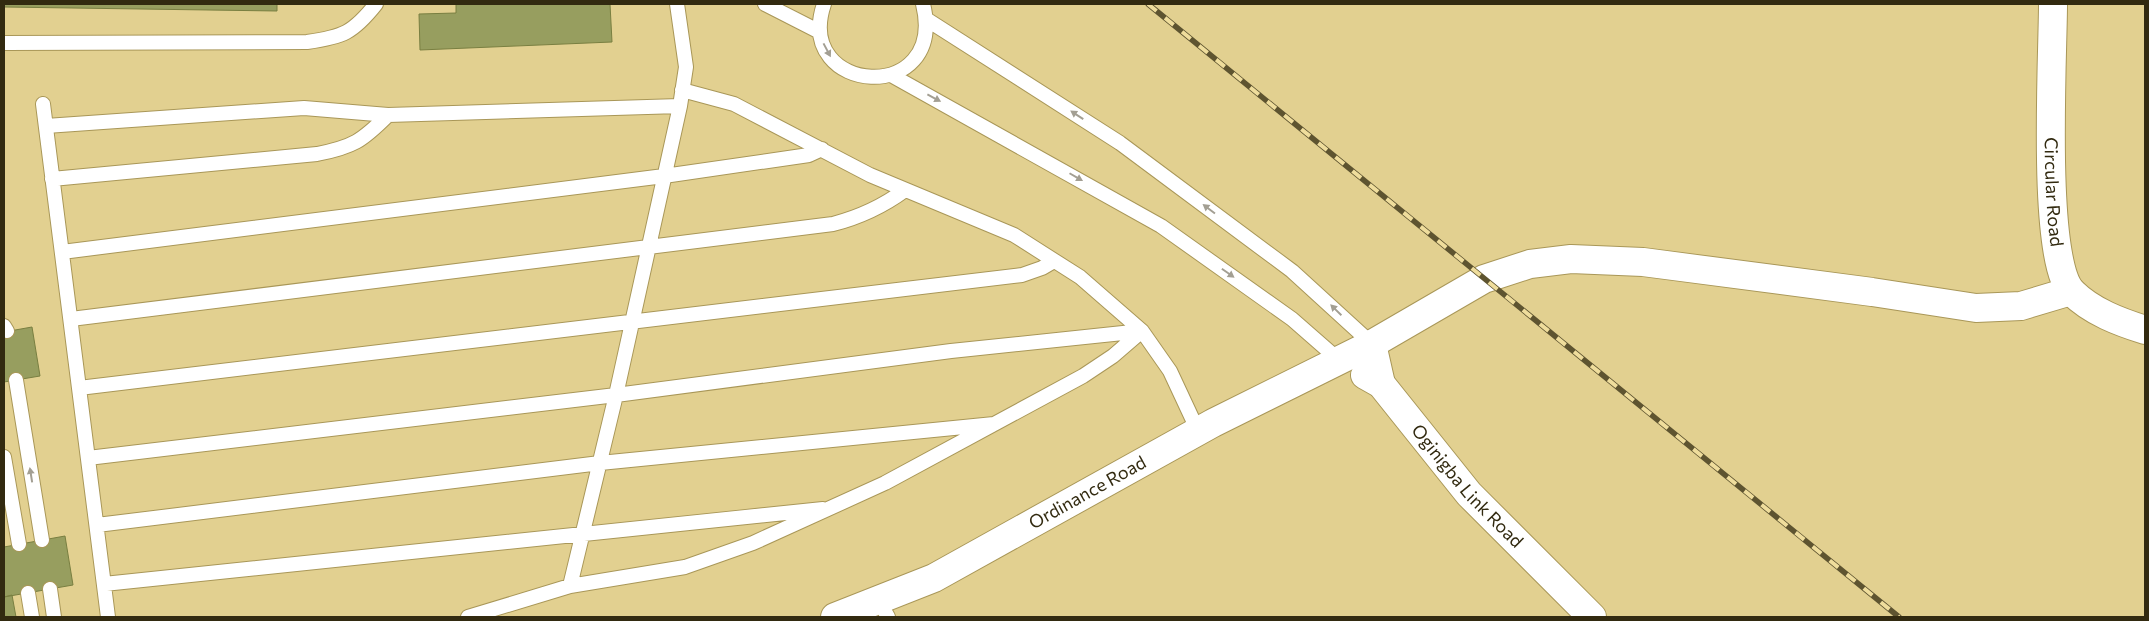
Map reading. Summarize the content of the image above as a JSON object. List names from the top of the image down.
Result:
{
  "streets": {
    "street": ["Circular Road", "Oginigba Link Road", "Ordinance Road"]
  },
  "crossings": [
    ["Circular Road", "Ordinance Road"],
    ["Oginigba Link Road", "Ordinance Road"]
  ]
}
